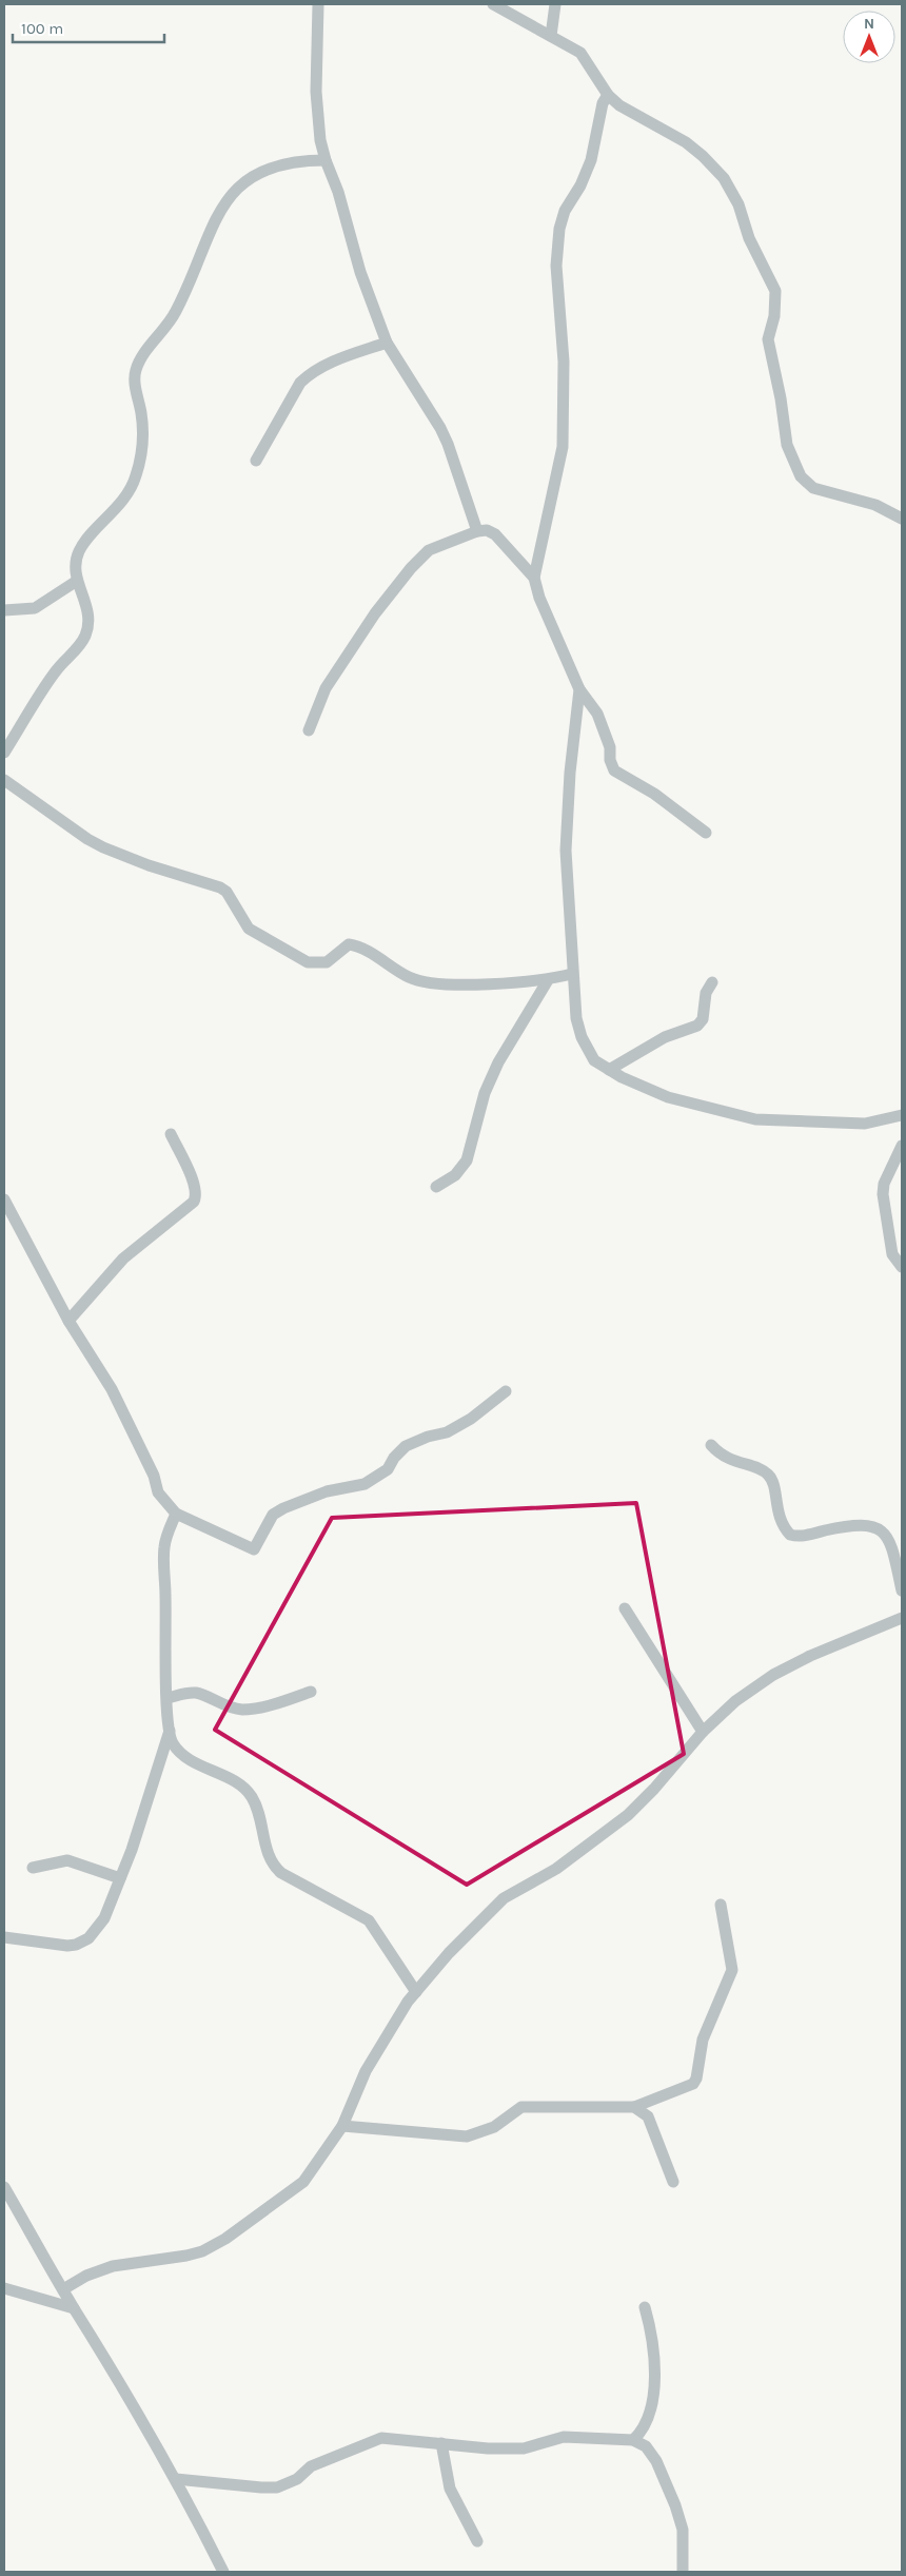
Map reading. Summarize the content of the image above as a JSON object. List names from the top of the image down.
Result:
{
  "scale_bar": "100 m",
  "north": "top"
}
